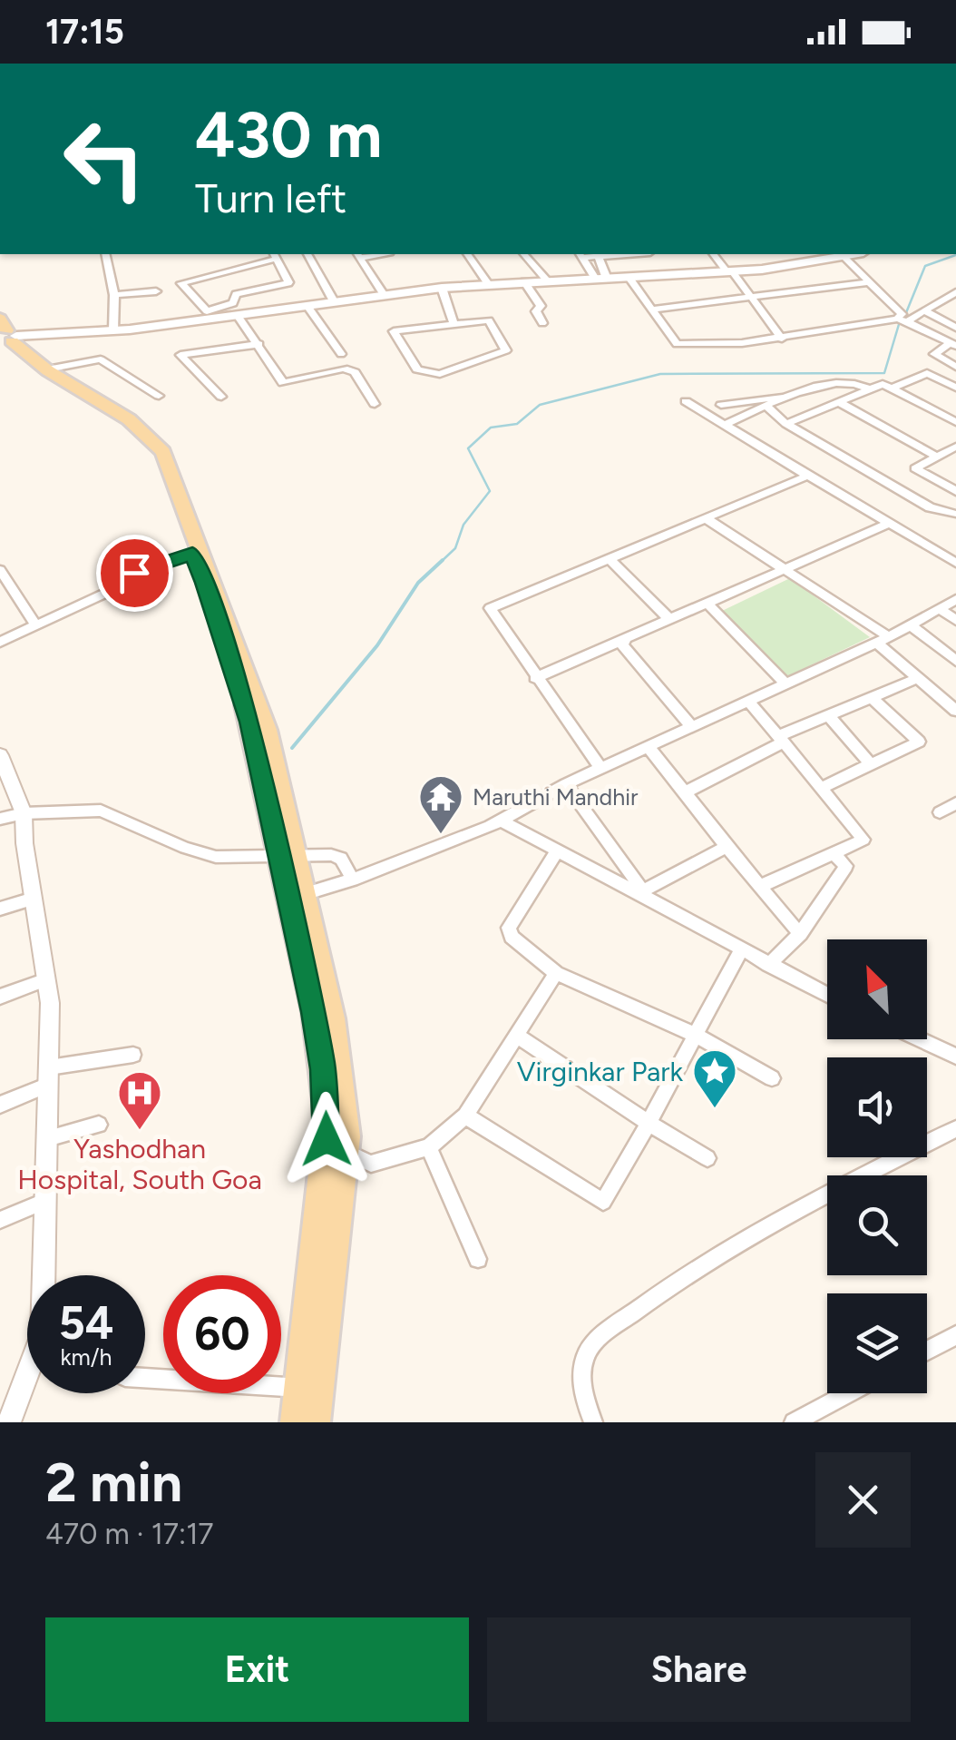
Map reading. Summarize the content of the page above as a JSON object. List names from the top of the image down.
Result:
{
  "places": {
    "temple": ["Maruthi Mandhir"],
    "place": ["Virginkar Park"],
    "hospital": ["Yashodhan Hospital, South Goa"]
  },
  "north": "top left",
  "page": {
    "status": "17:15",
    "turn": ["430 m", "Turn left"],
    "speed": "54 km/h",
    "limit": "60",
    "heading": ["2 min", "470 m · 17:17"],
    "buttons": ["Exit", "Share"]
  }
}
